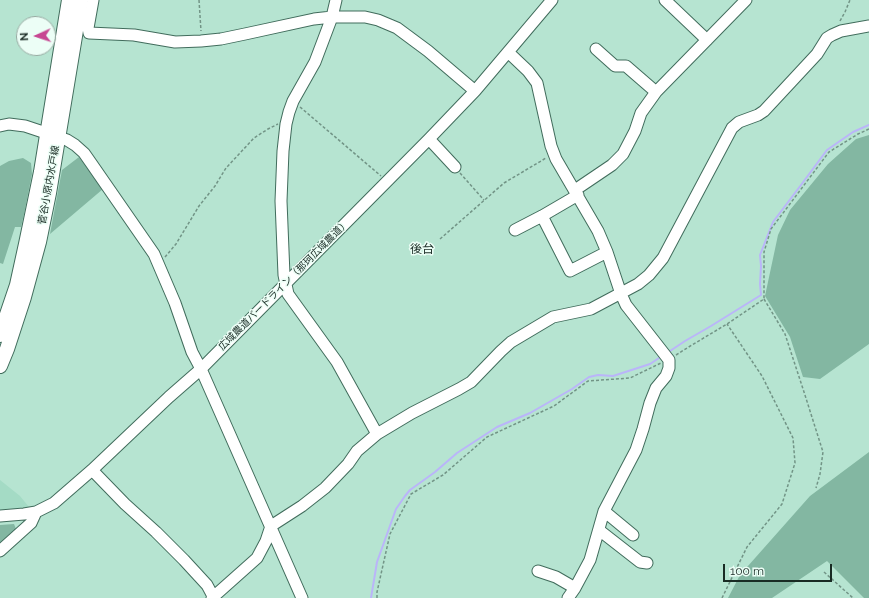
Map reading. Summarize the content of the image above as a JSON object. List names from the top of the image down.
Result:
{
  "streets": {
    "main road": ["菅谷小原内水戸線"],
    "street": ["広域農道バードライン（那珂広域農道）"]
  },
  "districts": ["後台"],
  "scale_bar": "100 m",
  "north": "left"
}
